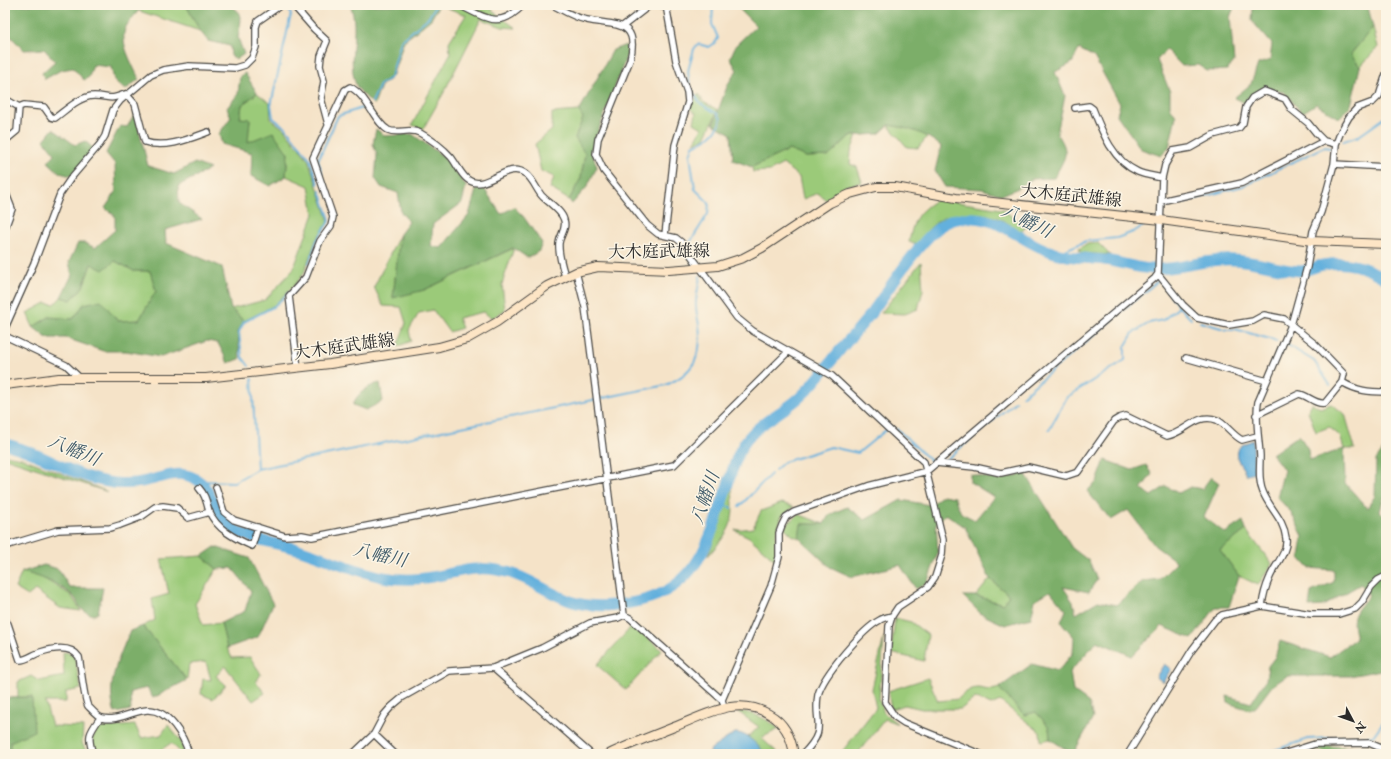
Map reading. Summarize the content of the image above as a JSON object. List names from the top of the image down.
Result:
{
  "streets": {
    "main road": ["大木庭武雄線"]
  },
  "water": ["八幡川"],
  "north": "bottom right"
}
